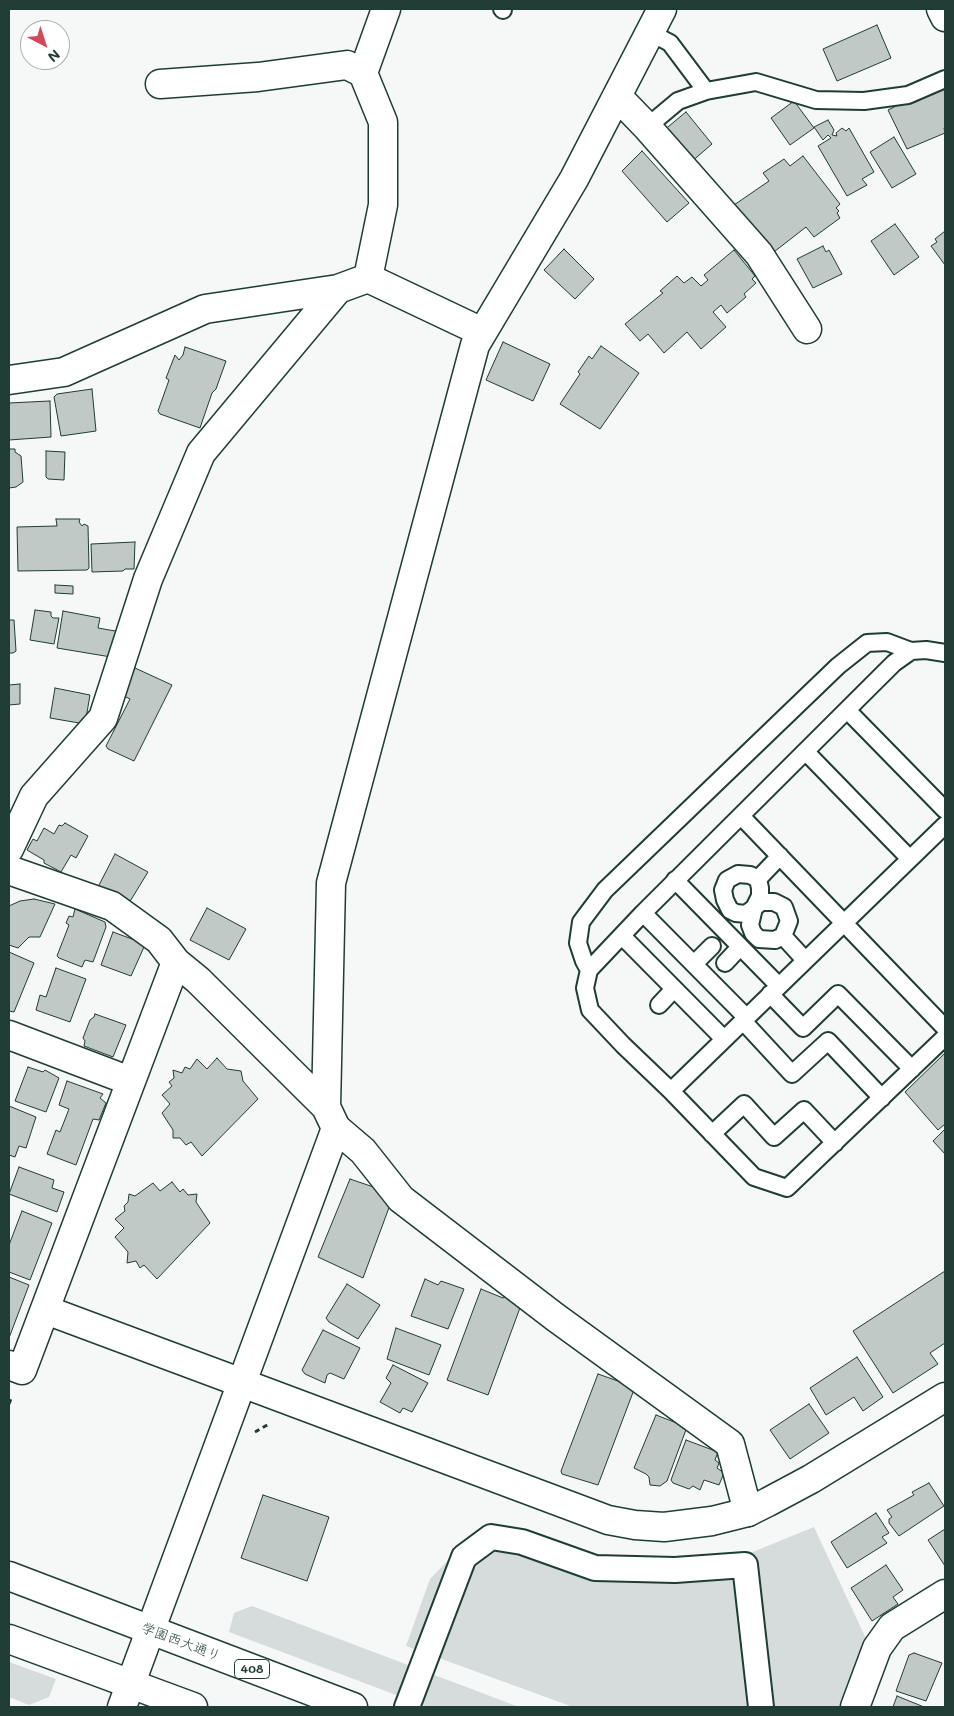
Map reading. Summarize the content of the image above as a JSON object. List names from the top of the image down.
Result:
{
  "streets": {
    "main road": ["学園西大通り", "408"]
  },
  "north": "bottom right"
}
